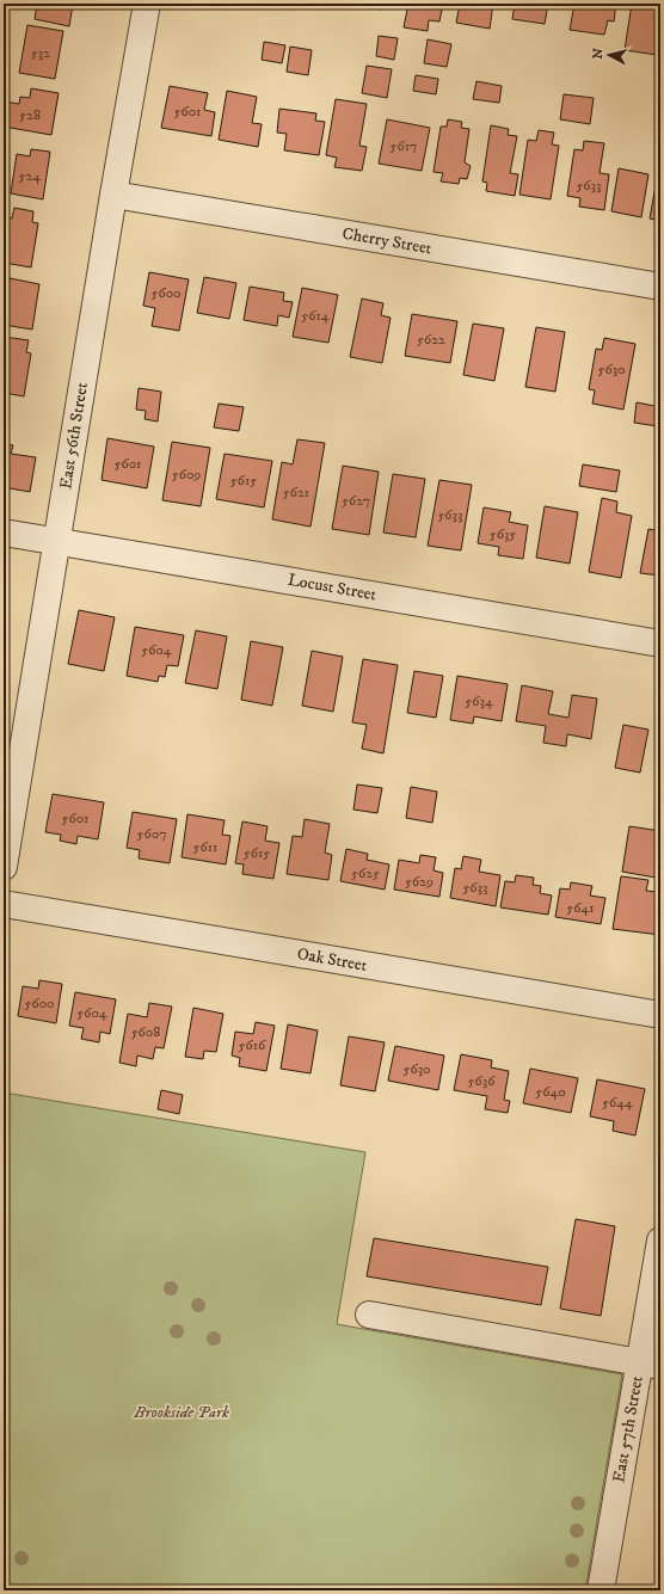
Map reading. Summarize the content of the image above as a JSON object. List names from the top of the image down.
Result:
{
  "streets": {
    "street": [
      "Cherry Street",
      "East 56th Street",
      "Locust Street",
      "Oak Street",
      "East 57th Street"
    ]
  },
  "crossings": [
    ["Cherry Street", "East 56th Street"],
    ["East 56th Street", "Locust Street"]
  ],
  "parks": ["Brookside Park"],
  "house_numbers": [
    "532",
    "5601",
    "528",
    "5617",
    "524",
    "5633",
    "5600",
    "5614",
    "5622",
    "5630",
    "5601",
    "5609",
    "5615",
    "5621",
    "5627",
    "5633",
    "5635",
    "5604",
    "5634",
    "5601",
    "5607",
    "5611",
    "5615",
    "5625",
    "5629",
    "5633",
    "5641",
    "5600",
    "5604",
    "5608",
    "5616",
    "5630",
    "5636",
    "5640",
    "5644"
  ],
  "north": "left"
}
